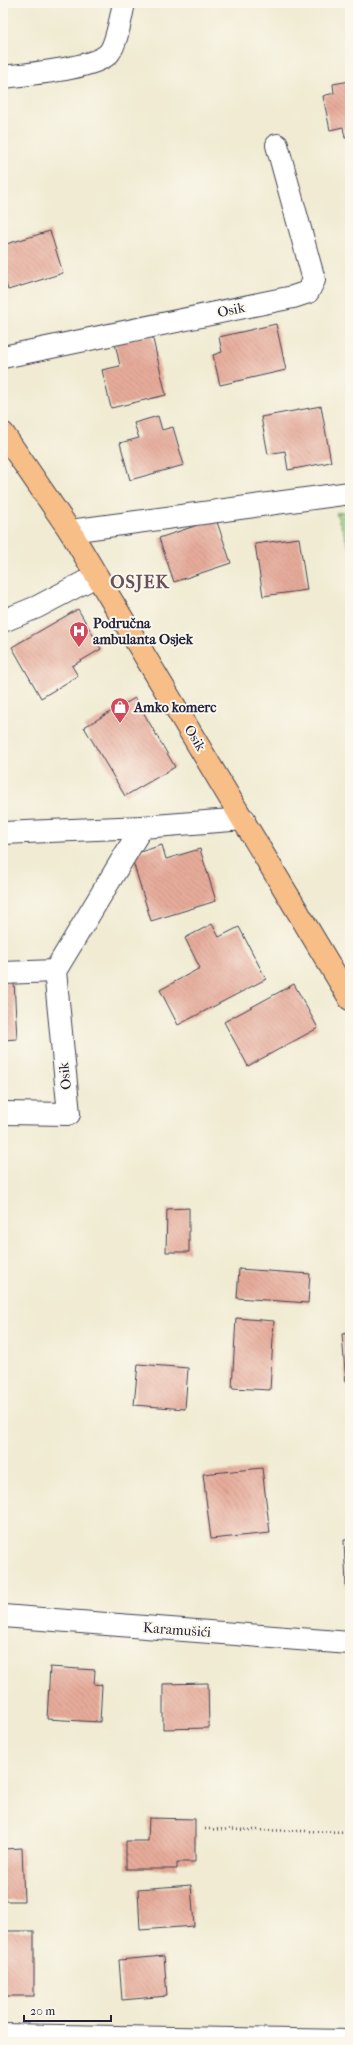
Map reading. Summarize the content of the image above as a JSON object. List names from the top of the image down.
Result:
{
  "streets": {
    "main road": ["Osik"],
    "street": ["Karamušići"]
  },
  "districts": ["OSJEK"],
  "places": {
    "hospital": ["Područna ambulanta Osjek"],
    "shop": ["Amko komerc"]
  },
  "scale_bar": "20 m"
}
